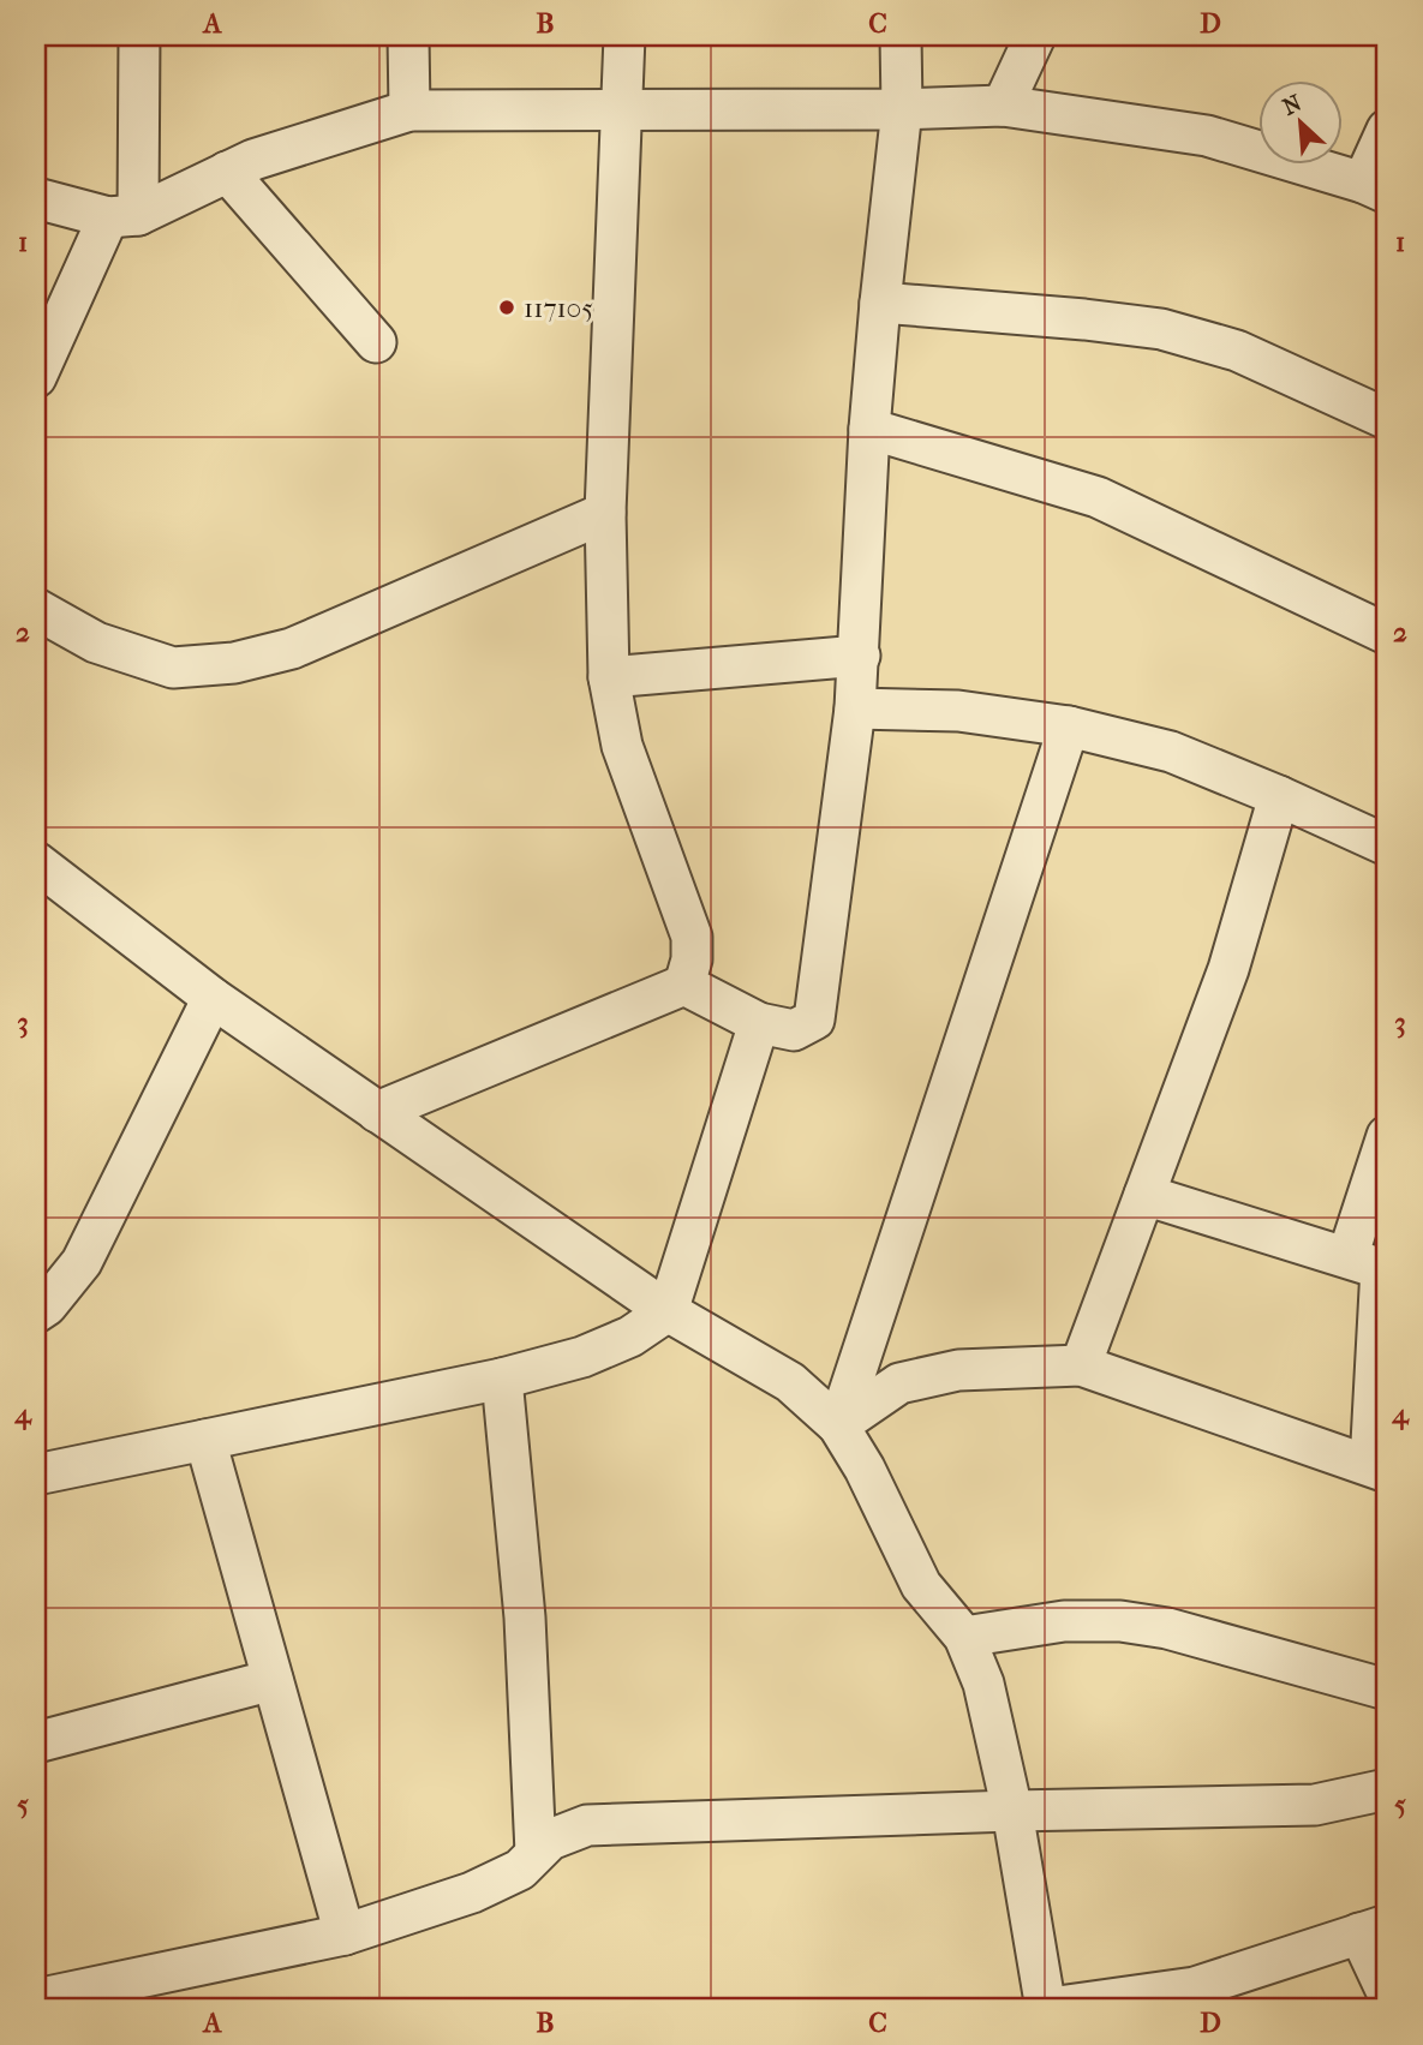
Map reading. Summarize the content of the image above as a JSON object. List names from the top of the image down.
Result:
{
  "places": ["117105"],
  "north": "top left",
  "grid": {
    "columns": [
      "A",
      "B",
      "C",
      "D"
    ],
    "rows": [
      "1",
      "2",
      "3",
      "4",
      "5"
    ]
  }
}
